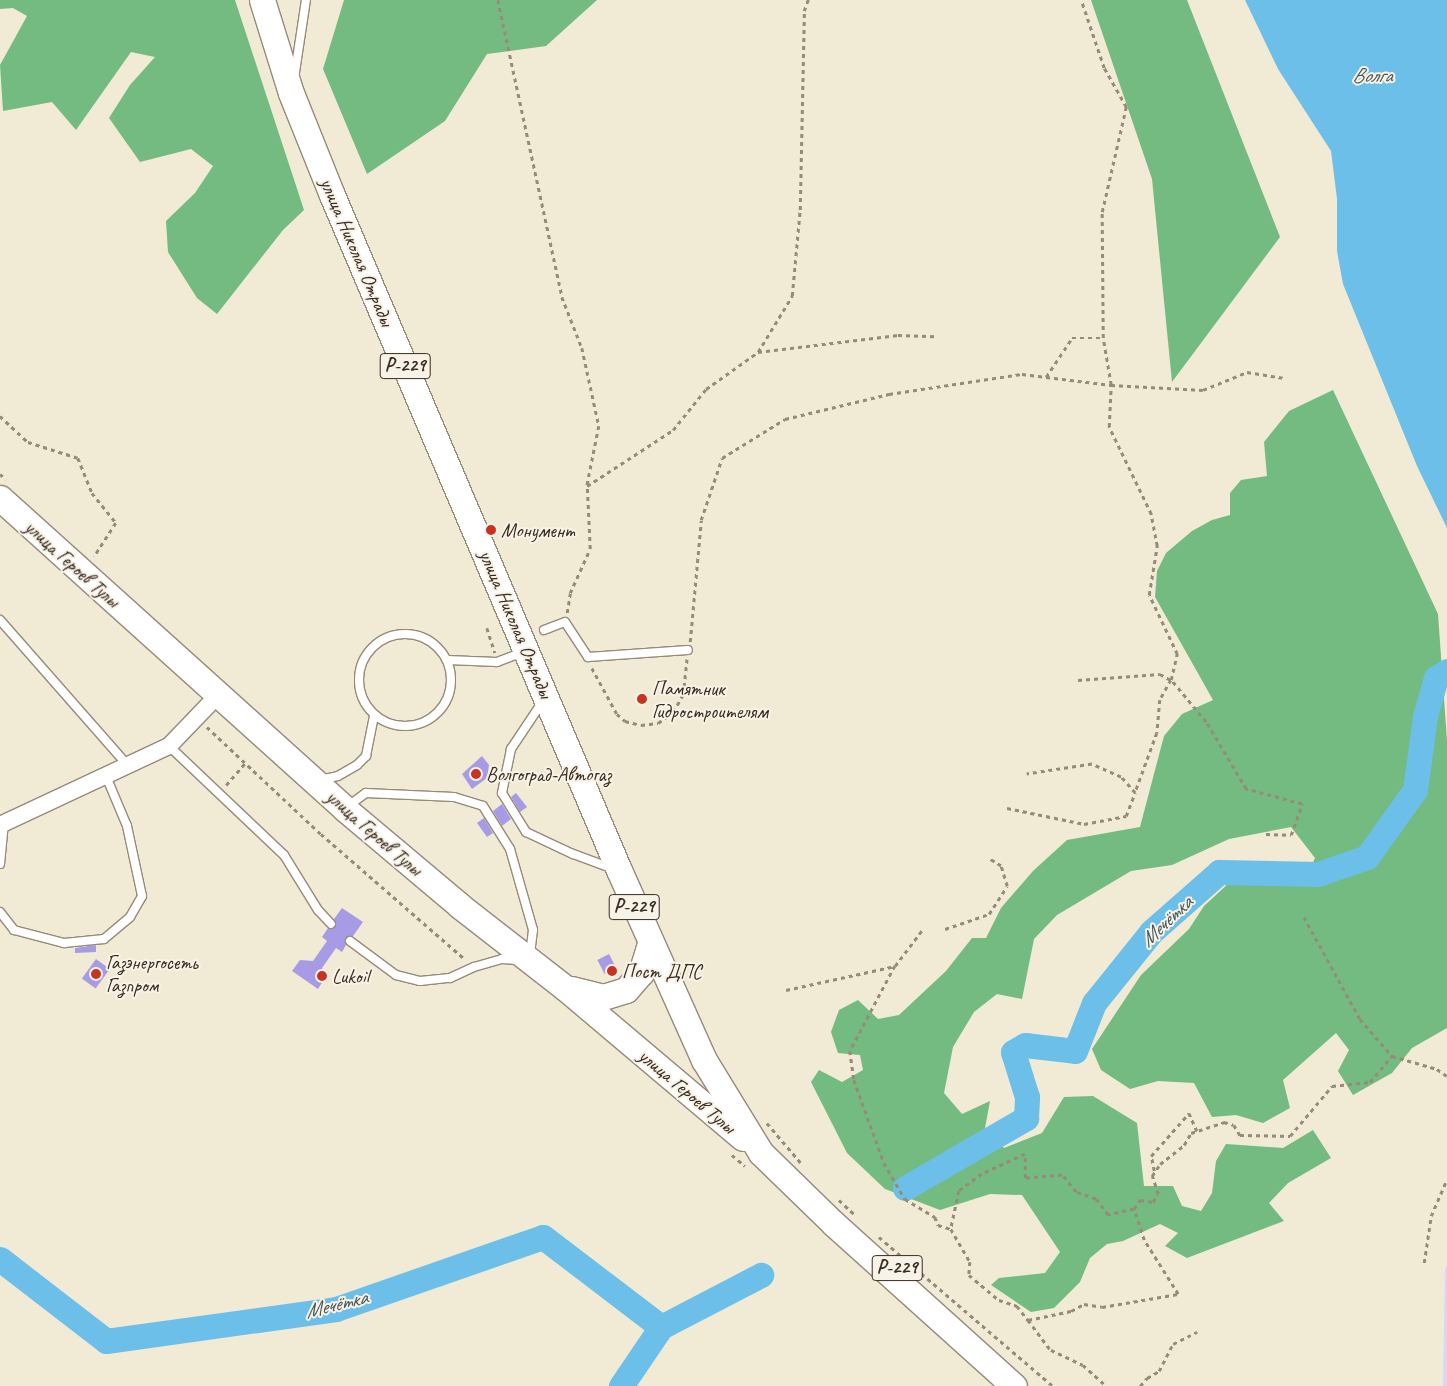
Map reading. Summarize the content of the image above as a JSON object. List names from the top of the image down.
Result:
{
  "streets": {
    "main road": ["улица Николая Отрады", "Р-229", "улица Героев Тулы"]
  },
  "crossings": [
    ["улица Николая Отрады", "улица Героев Тулы"]
  ],
  "water": ["Волга", "Мечётка"],
  "places": [
    "Монумент",
    "Памятник Гидростроителям",
    "Волгоград-Автогаз",
    "Пост ДПС",
    "Газэнергосеть Газпром",
    "Lukoil"
  ]
}
